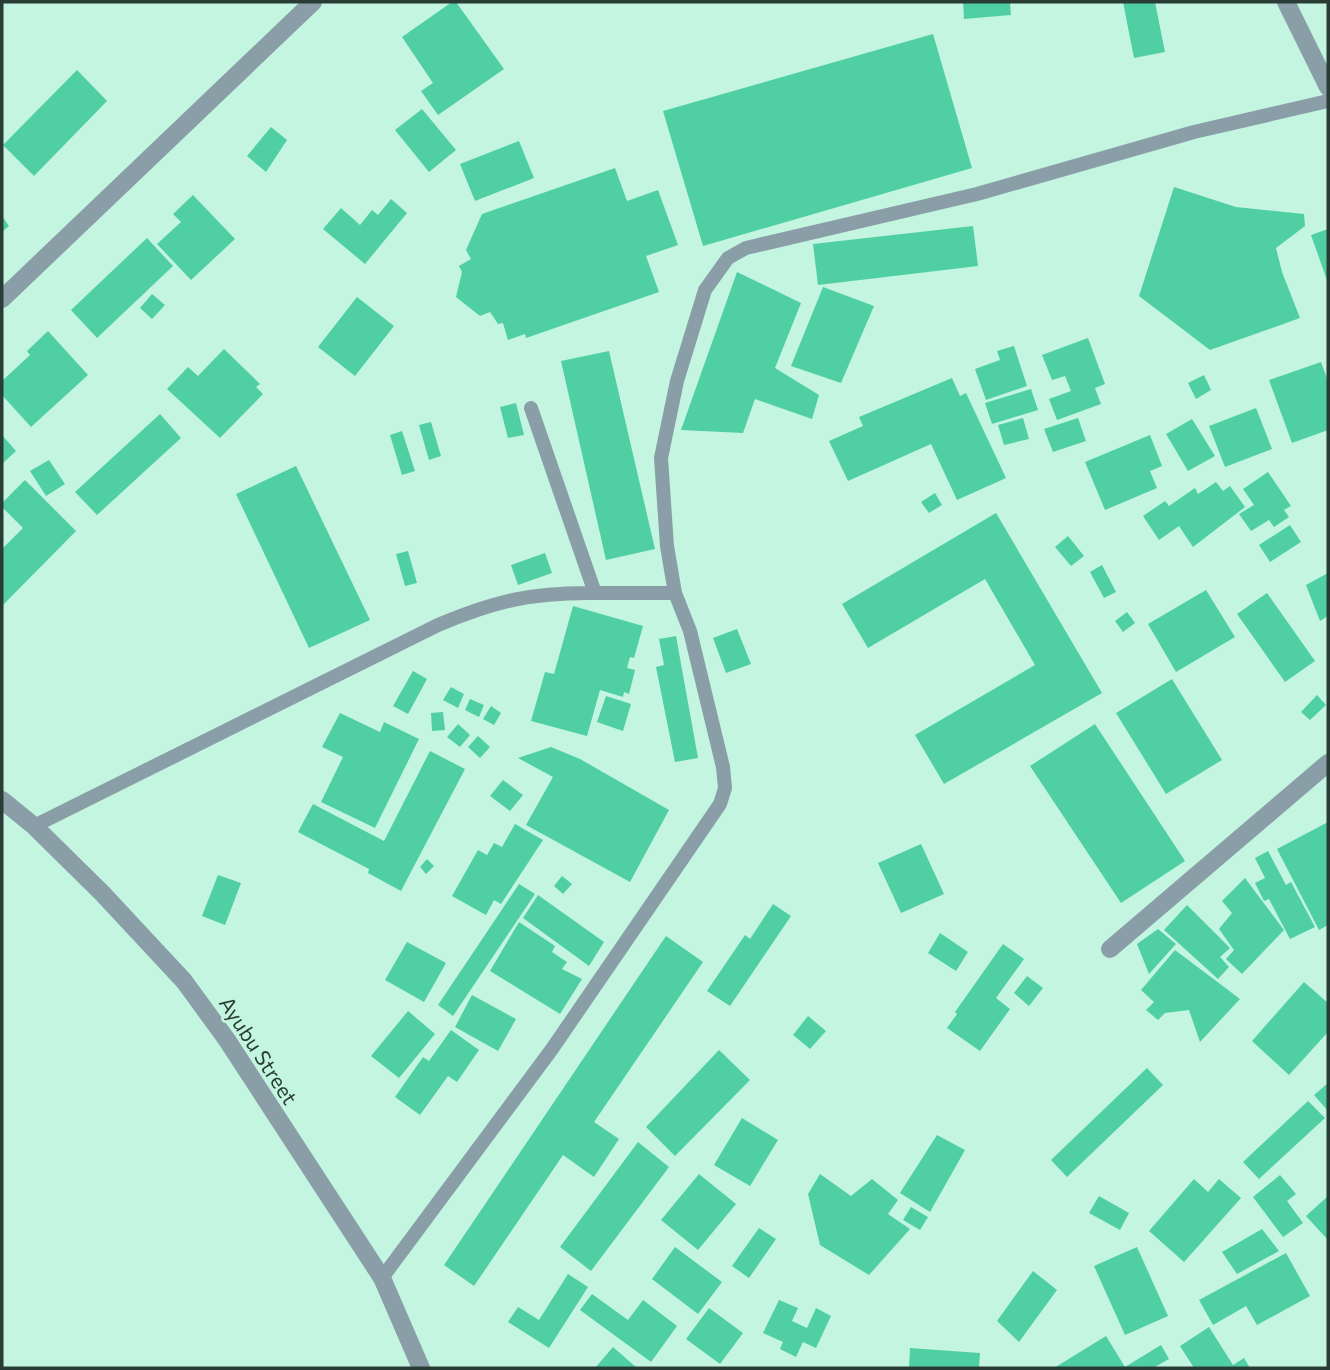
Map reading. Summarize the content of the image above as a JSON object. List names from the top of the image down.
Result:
{
  "streets": {
    "street": ["Ayubu Street"]
  }
}
